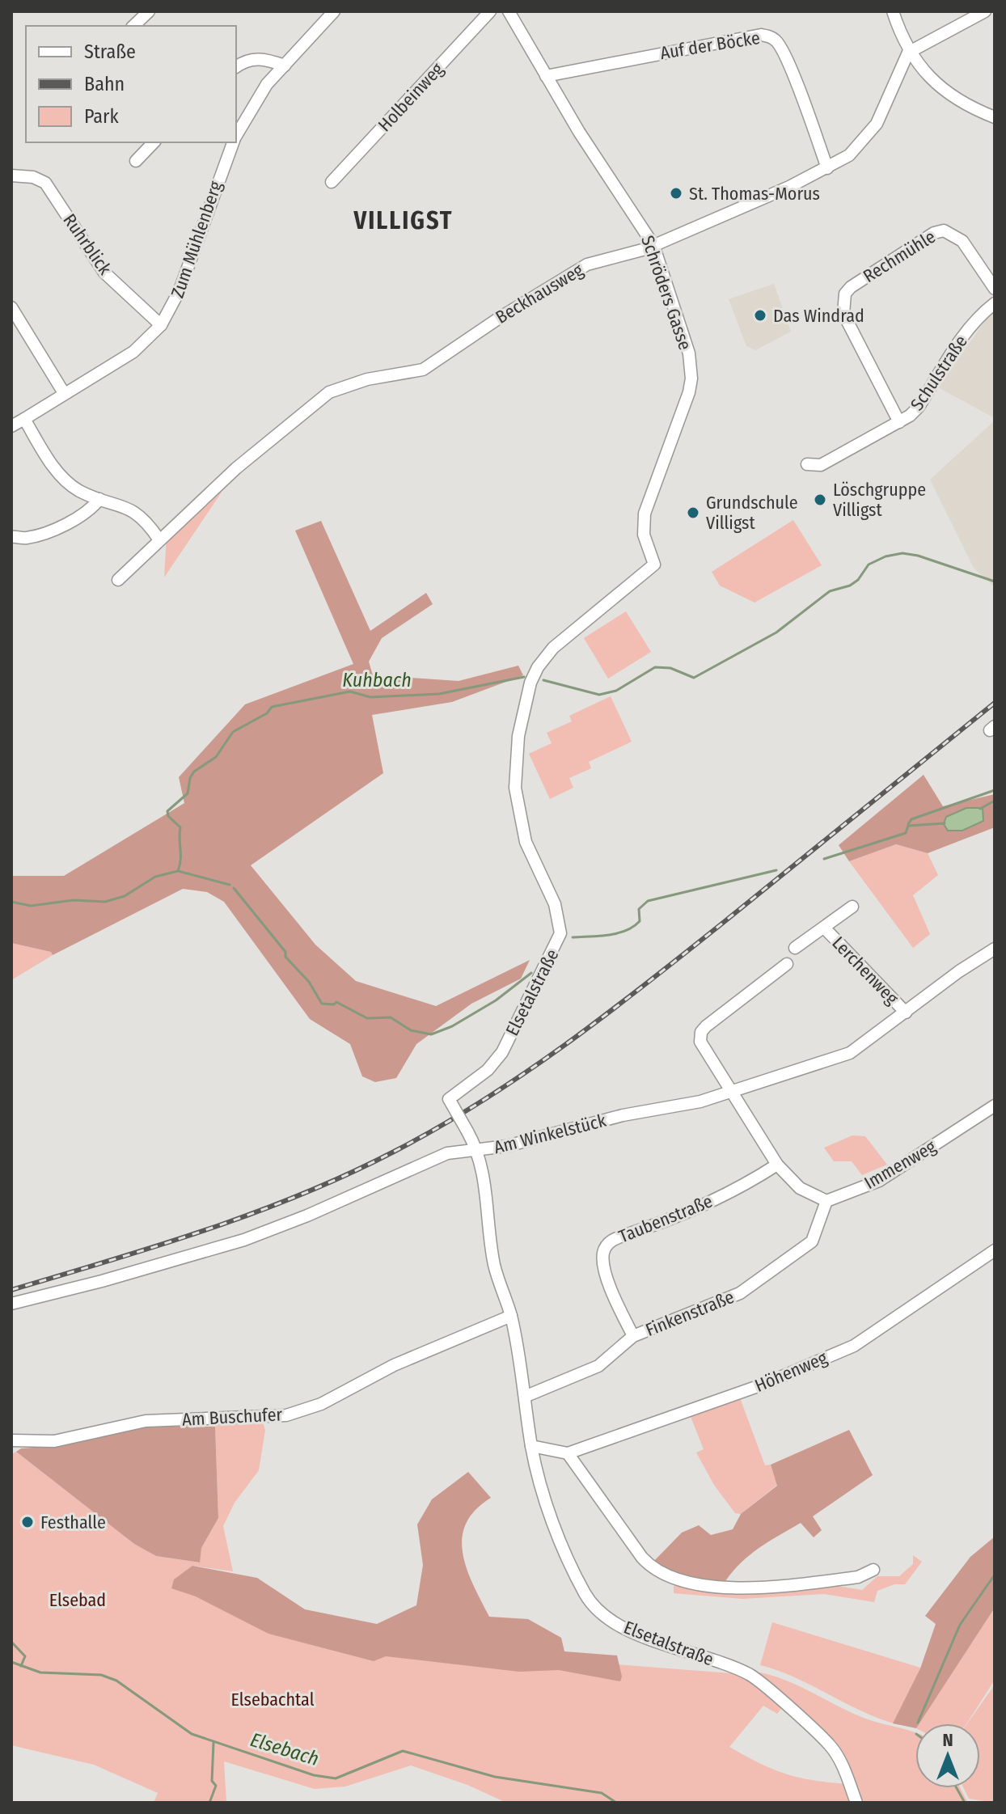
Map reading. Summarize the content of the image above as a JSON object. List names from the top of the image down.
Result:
{
  "streets": {
    "street": [
      "Auf der Böcke",
      "Holbeinweg",
      "Zum Mühlenberg",
      "Ruhrblick",
      "Rechmühle",
      "Schröders Gasse",
      "Beckhausweg",
      "Schulstraße",
      "Lerchenweg",
      "Elsetalstraße",
      "Am Winkelstück",
      "Immenweg",
      "Taubenstraße",
      "Finkenstraße",
      "Höhenweg",
      "Am Buschufer"
    ]
  },
  "crossings": [
    ["Auf der Böcke", "Schröders Gasse"],
    ["Auf der Böcke", "Beckhausweg"],
    ["Zum Mühlenberg", "Ruhrblick"],
    ["Rechmühle", "Schulstraße"],
    ["Schröders Gasse", "Beckhausweg"],
    ["Schröders Gasse", "Elsetalstraße"],
    ["Lerchenweg", "Am Winkelstück"],
    ["Elsetalstraße", "Am Winkelstück"],
    ["Elsetalstraße", "Finkenstraße"],
    ["Elsetalstraße", "Am Buschufer"],
    ["Immenweg", "Finkenstraße"],
    ["Taubenstraße", "Finkenstraße"]
  ],
  "districts": ["VILLIGST"],
  "water": ["Kuhbach", "Elsebach"],
  "parks": ["Elsebad", "Elsebachtal"],
  "places": [
    "St. Thomas-Morus",
    "Das Windrad",
    "Löschgruppe Villigst",
    "Grundschule Villigst",
    "Festhalle"
  ],
  "legend": ["Straße", "Bahn", "Park"],
  "north": "top"
}
